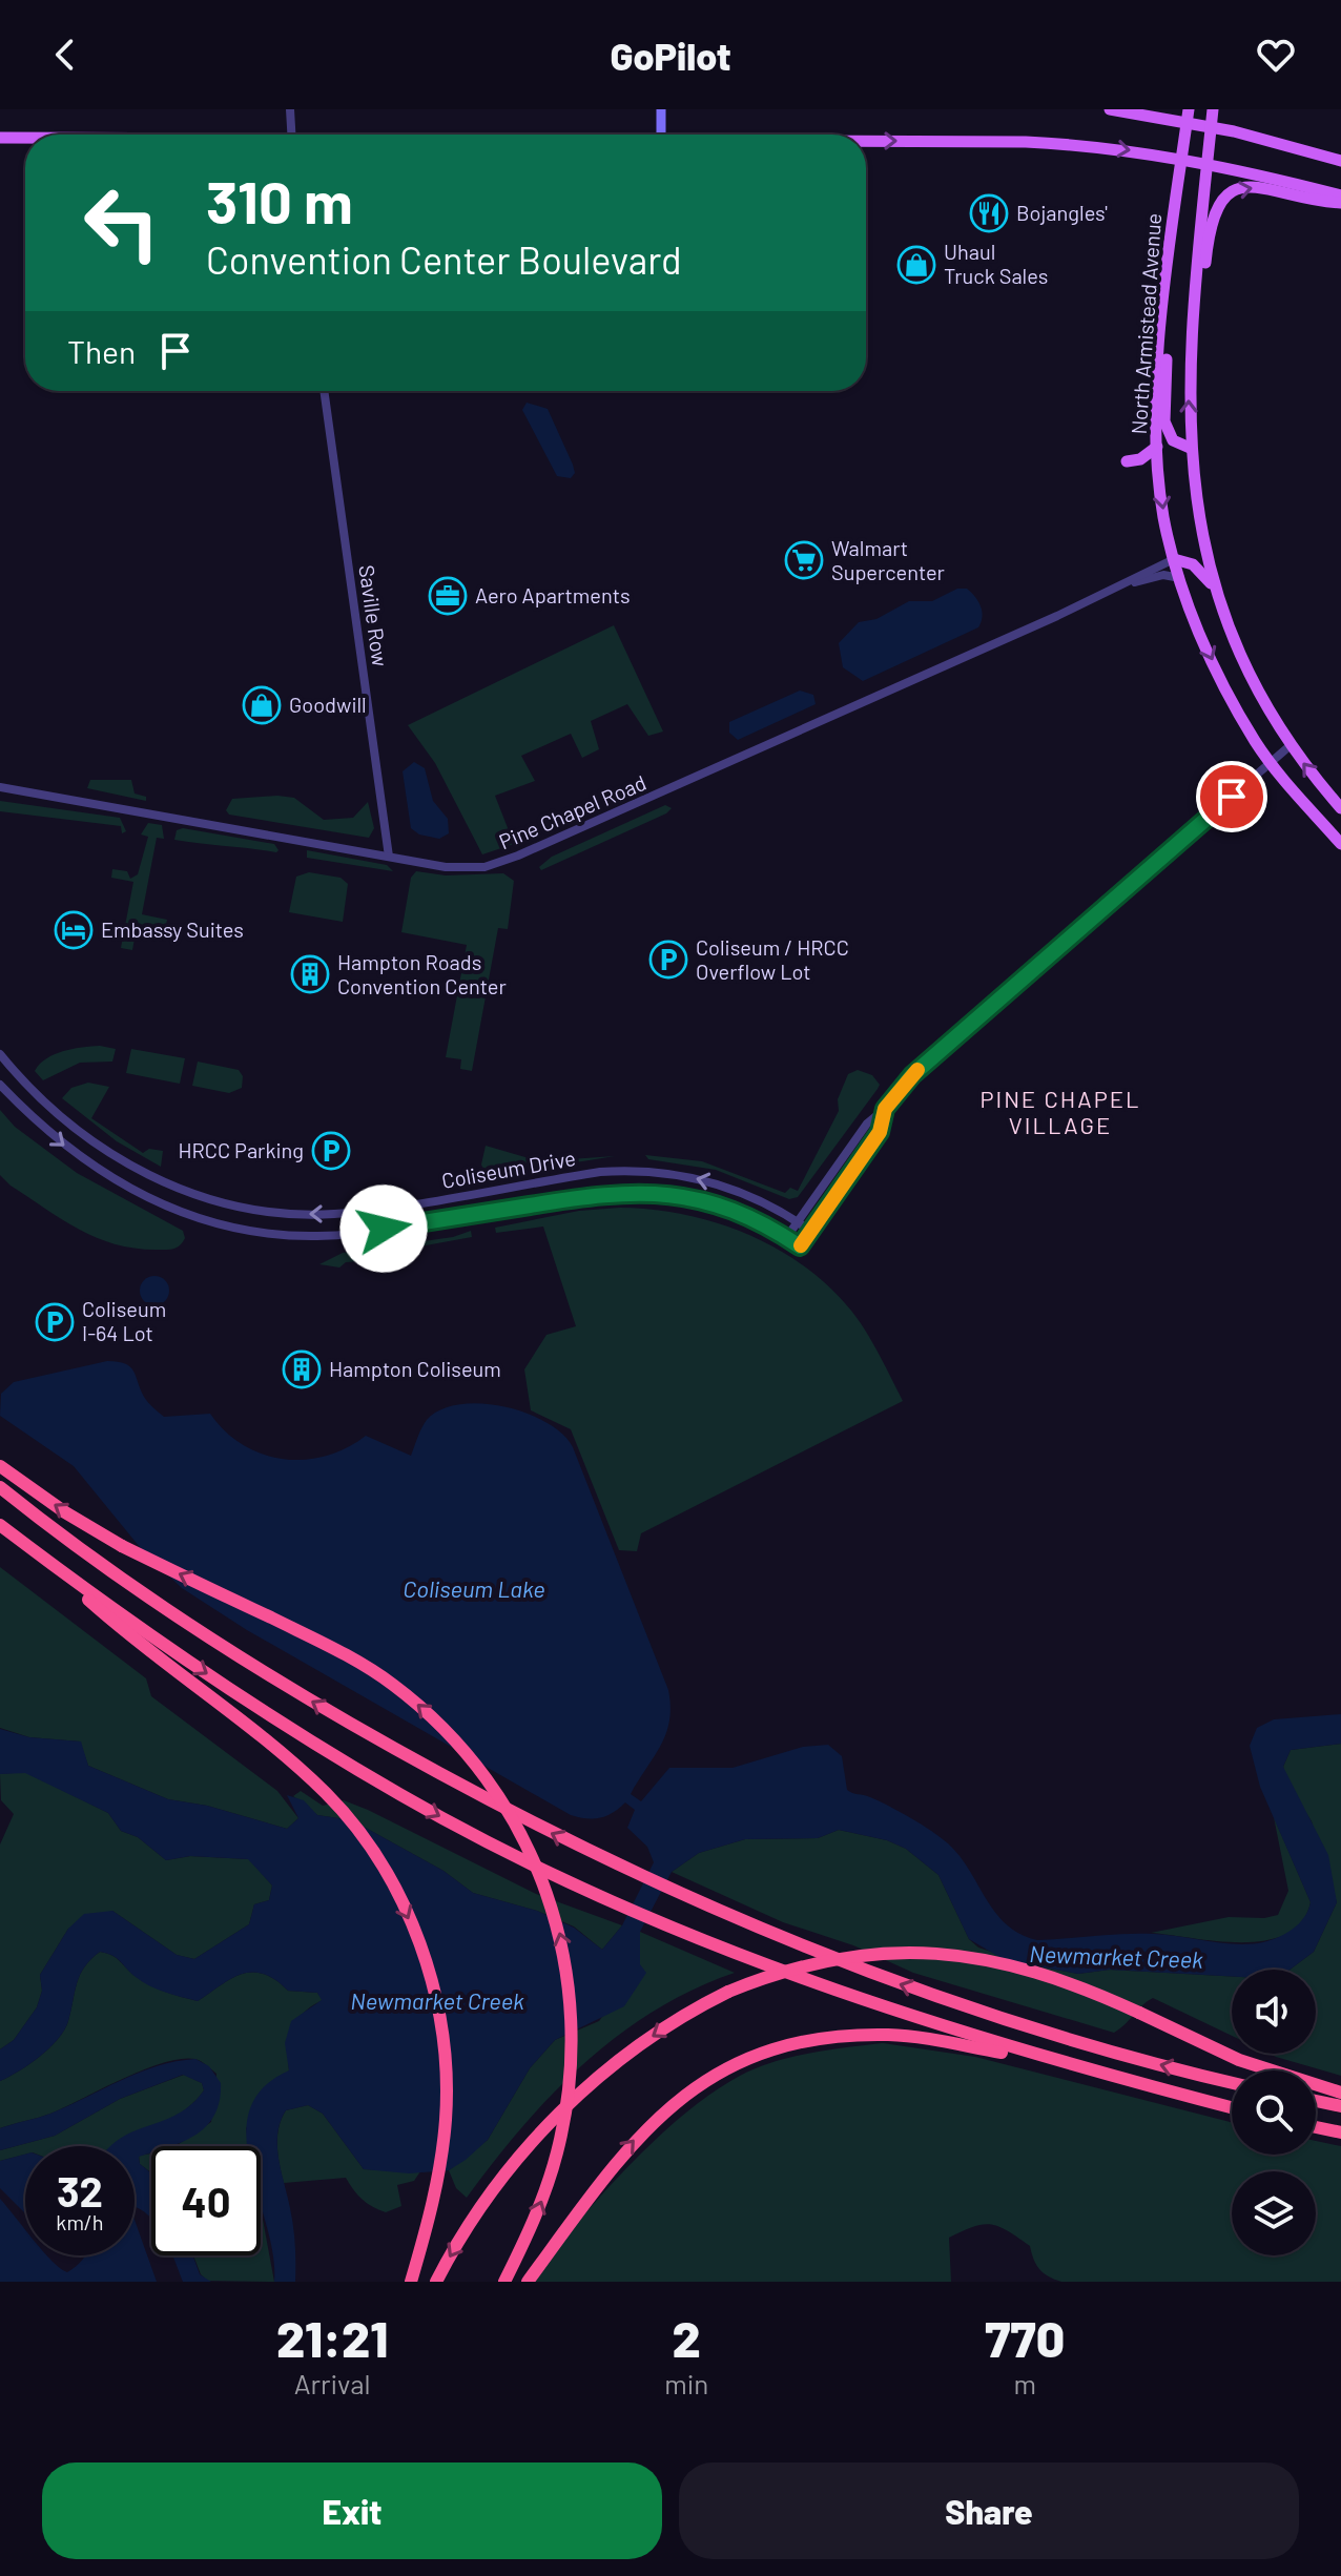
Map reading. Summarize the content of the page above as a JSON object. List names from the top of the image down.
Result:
{
  "streets": {
    "main road": ["North Armistead Avenue"],
    "street": ["Saville Row", "Pine Chapel Road", "Coliseum Drive"]
  },
  "crossings": [
    ["North Armistead Avenue", "Pine Chapel Road"],
    ["Saville Row", "Pine Chapel Road"]
  ],
  "districts": ["PINE CHAPEL VILLAGE"],
  "water": ["Coliseum Lake", "Newmarket Creek"],
  "places": {
    "restaurant": ["Bojangles'"],
    "shop": ["Uhaul Truck Sales", "Goodwill"],
    "supermarket": ["Walmart Supercenter"],
    "office": ["Aero Apartments"],
    "hotel": ["Embassy Suites"],
    "parking": ["Coliseum / HRCC Overflow Lot", "HRCC Parking", "Coliseum I-64 Lot"],
    "building": ["Hampton Roads Convention Center", "Hampton Coliseum"]
  },
  "page": {
    "header": "GoPilot",
    "turn": ["310 m", "Convention Center Boulevard"],
    "then": "Then",
    "speed": "32 km/h",
    "limit": "40",
    "eta": [
      "21:21",
      "Arrival",
      "2",
      "min",
      "770",
      "m"
    ],
    "buttons": ["Exit", "Share"]
  }
}
